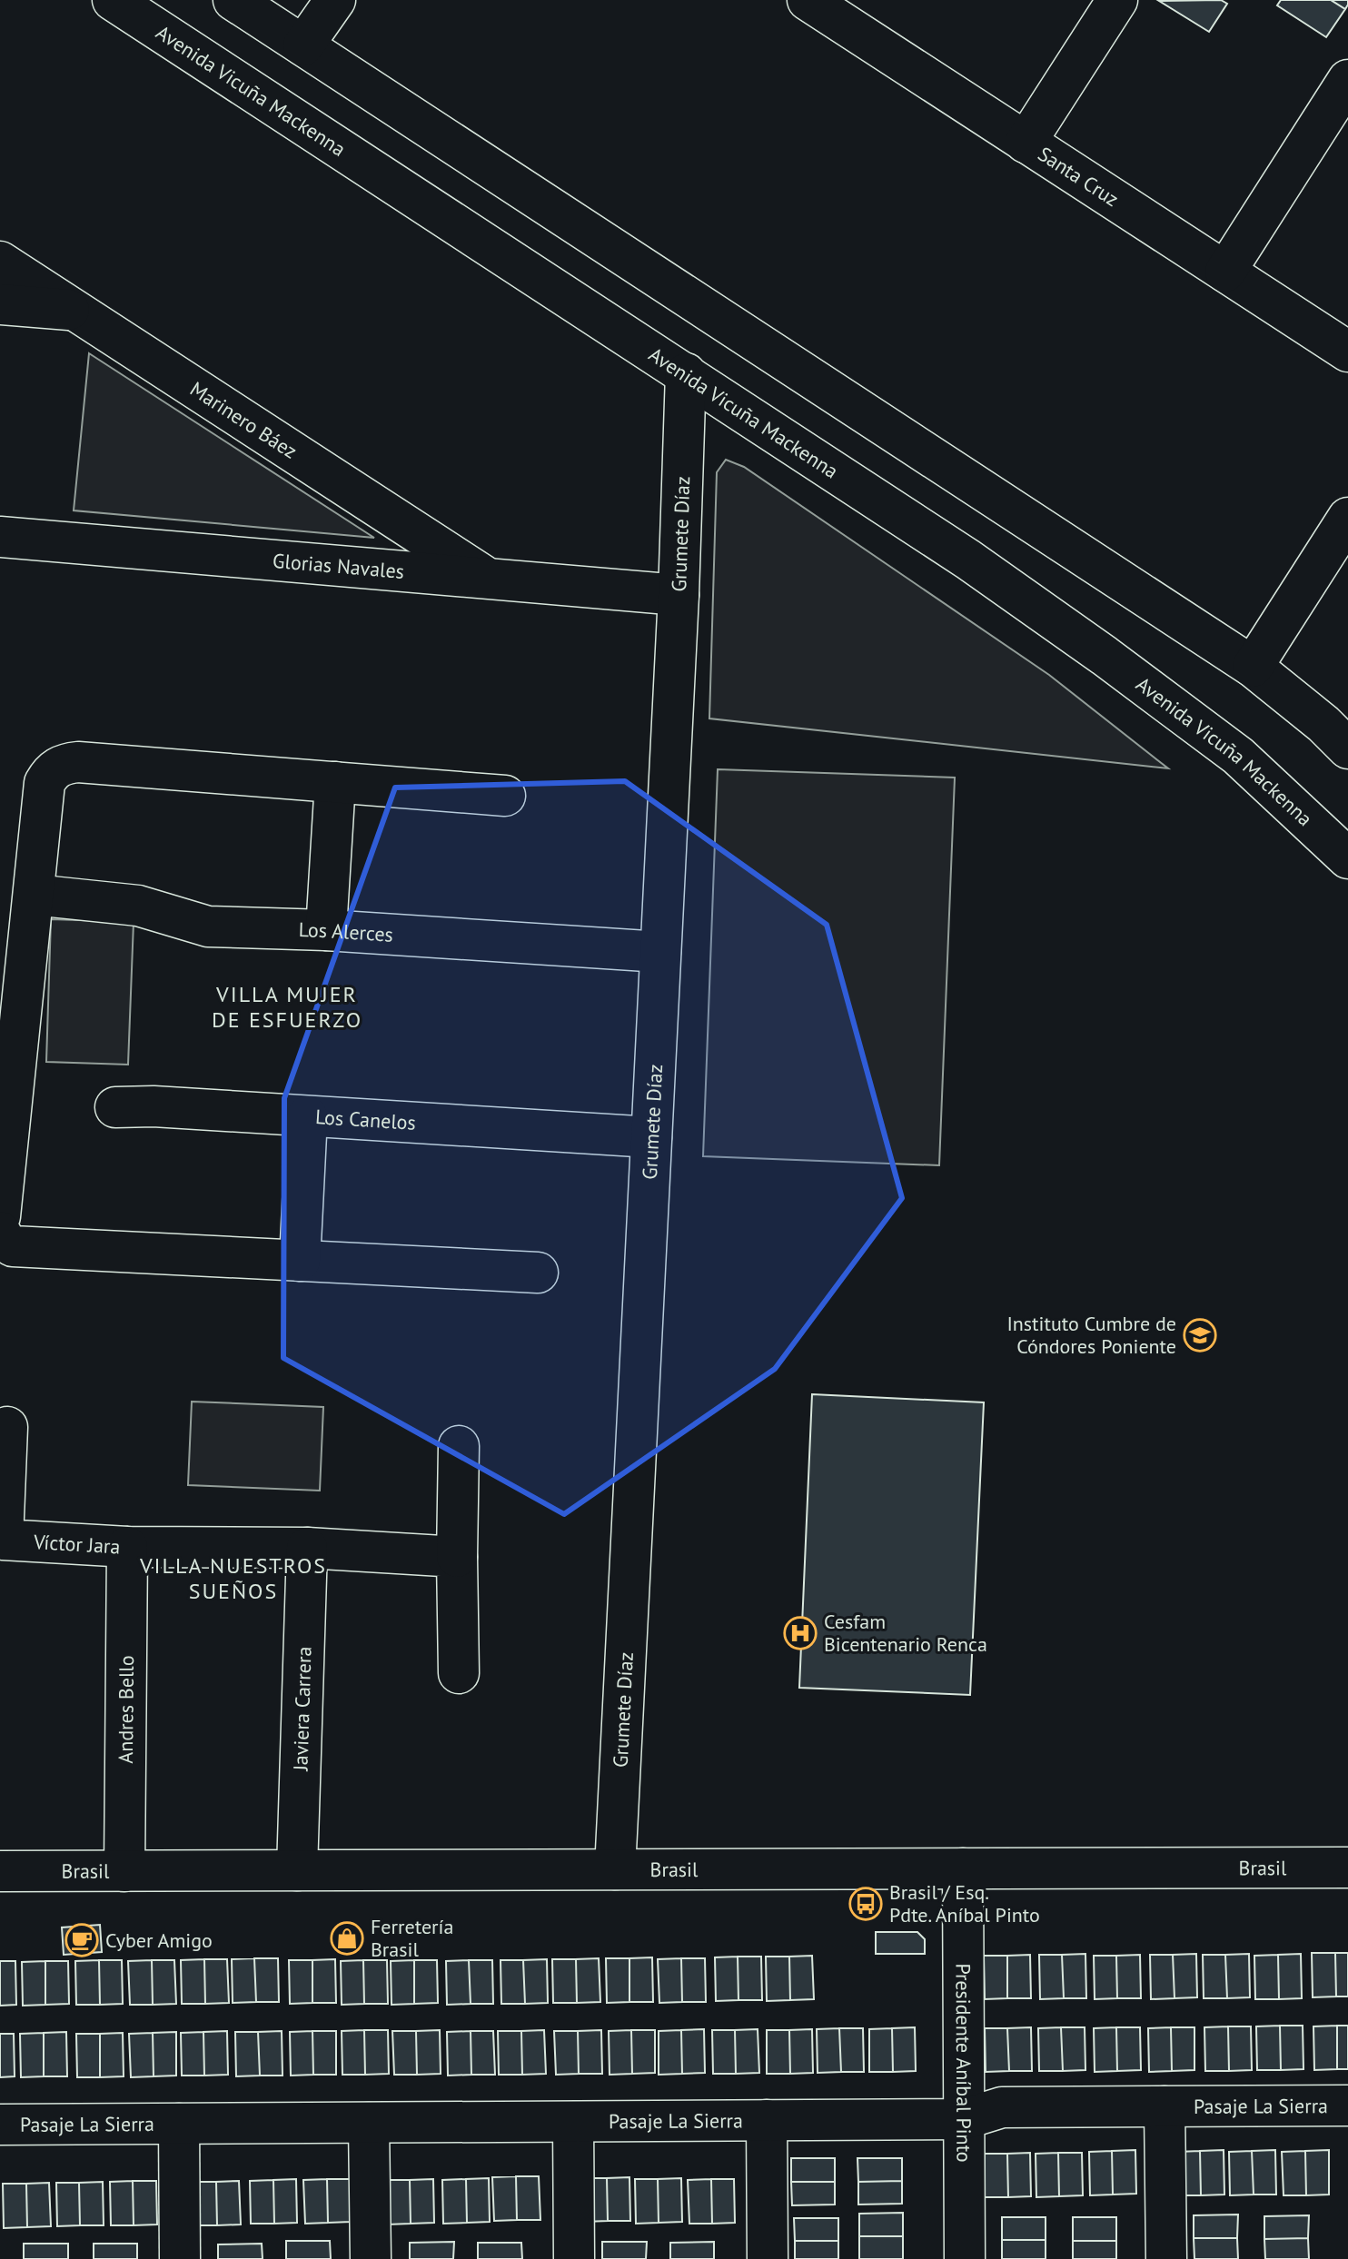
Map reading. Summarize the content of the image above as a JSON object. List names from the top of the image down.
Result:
{
  "streets": {
    "street": [
      "Avenida Vicuña Mackenna",
      "Santa Cruz",
      "Marinero Báez",
      "Grumete Díaz",
      "Glorias Navales",
      "Los Alerces",
      "Los Canelos",
      "Víctor Jara",
      "Andres Bello",
      "Javiera Carrera",
      "Brasil",
      "Presidente Aníbal Pinto",
      "Pasaje La Sierra"
    ]
  },
  "crossings": [
    ["Avenida Vicuña Mackenna", "Grumete Díaz"],
    ["Marinero Báez", "Glorias Navales"],
    ["Grumete Díaz", "Glorias Navales"],
    ["Grumete Díaz", "Los Alerces"],
    ["Grumete Díaz", "Los Canelos"],
    ["Grumete Díaz", "Brasil"],
    ["Víctor Jara", "Andres Bello"],
    ["Víctor Jara", "Javiera Carrera"],
    ["Andres Bello", "Brasil"],
    ["Javiera Carrera", "Brasil"],
    ["Brasil", "Presidente Aníbal Pinto"],
    ["Presidente Aníbal Pinto", "Pasaje La Sierra"]
  ],
  "districts": ["VILLA MUJER DE ESFUERZO", "VILLA NUESTROS SUEÑOS"],
  "places": {
    "school or university": ["Instituto Cumbre de Cóndores Poniente"],
    "hospital": ["Cesfam Bicentenario Renca"],
    "bus stop": ["Brasil / Esq. Pdte. Aníbal Pinto"],
    "shop": ["Ferretería Brasil"],
    "cafe": ["Cyber Amigo"]
  }
}
